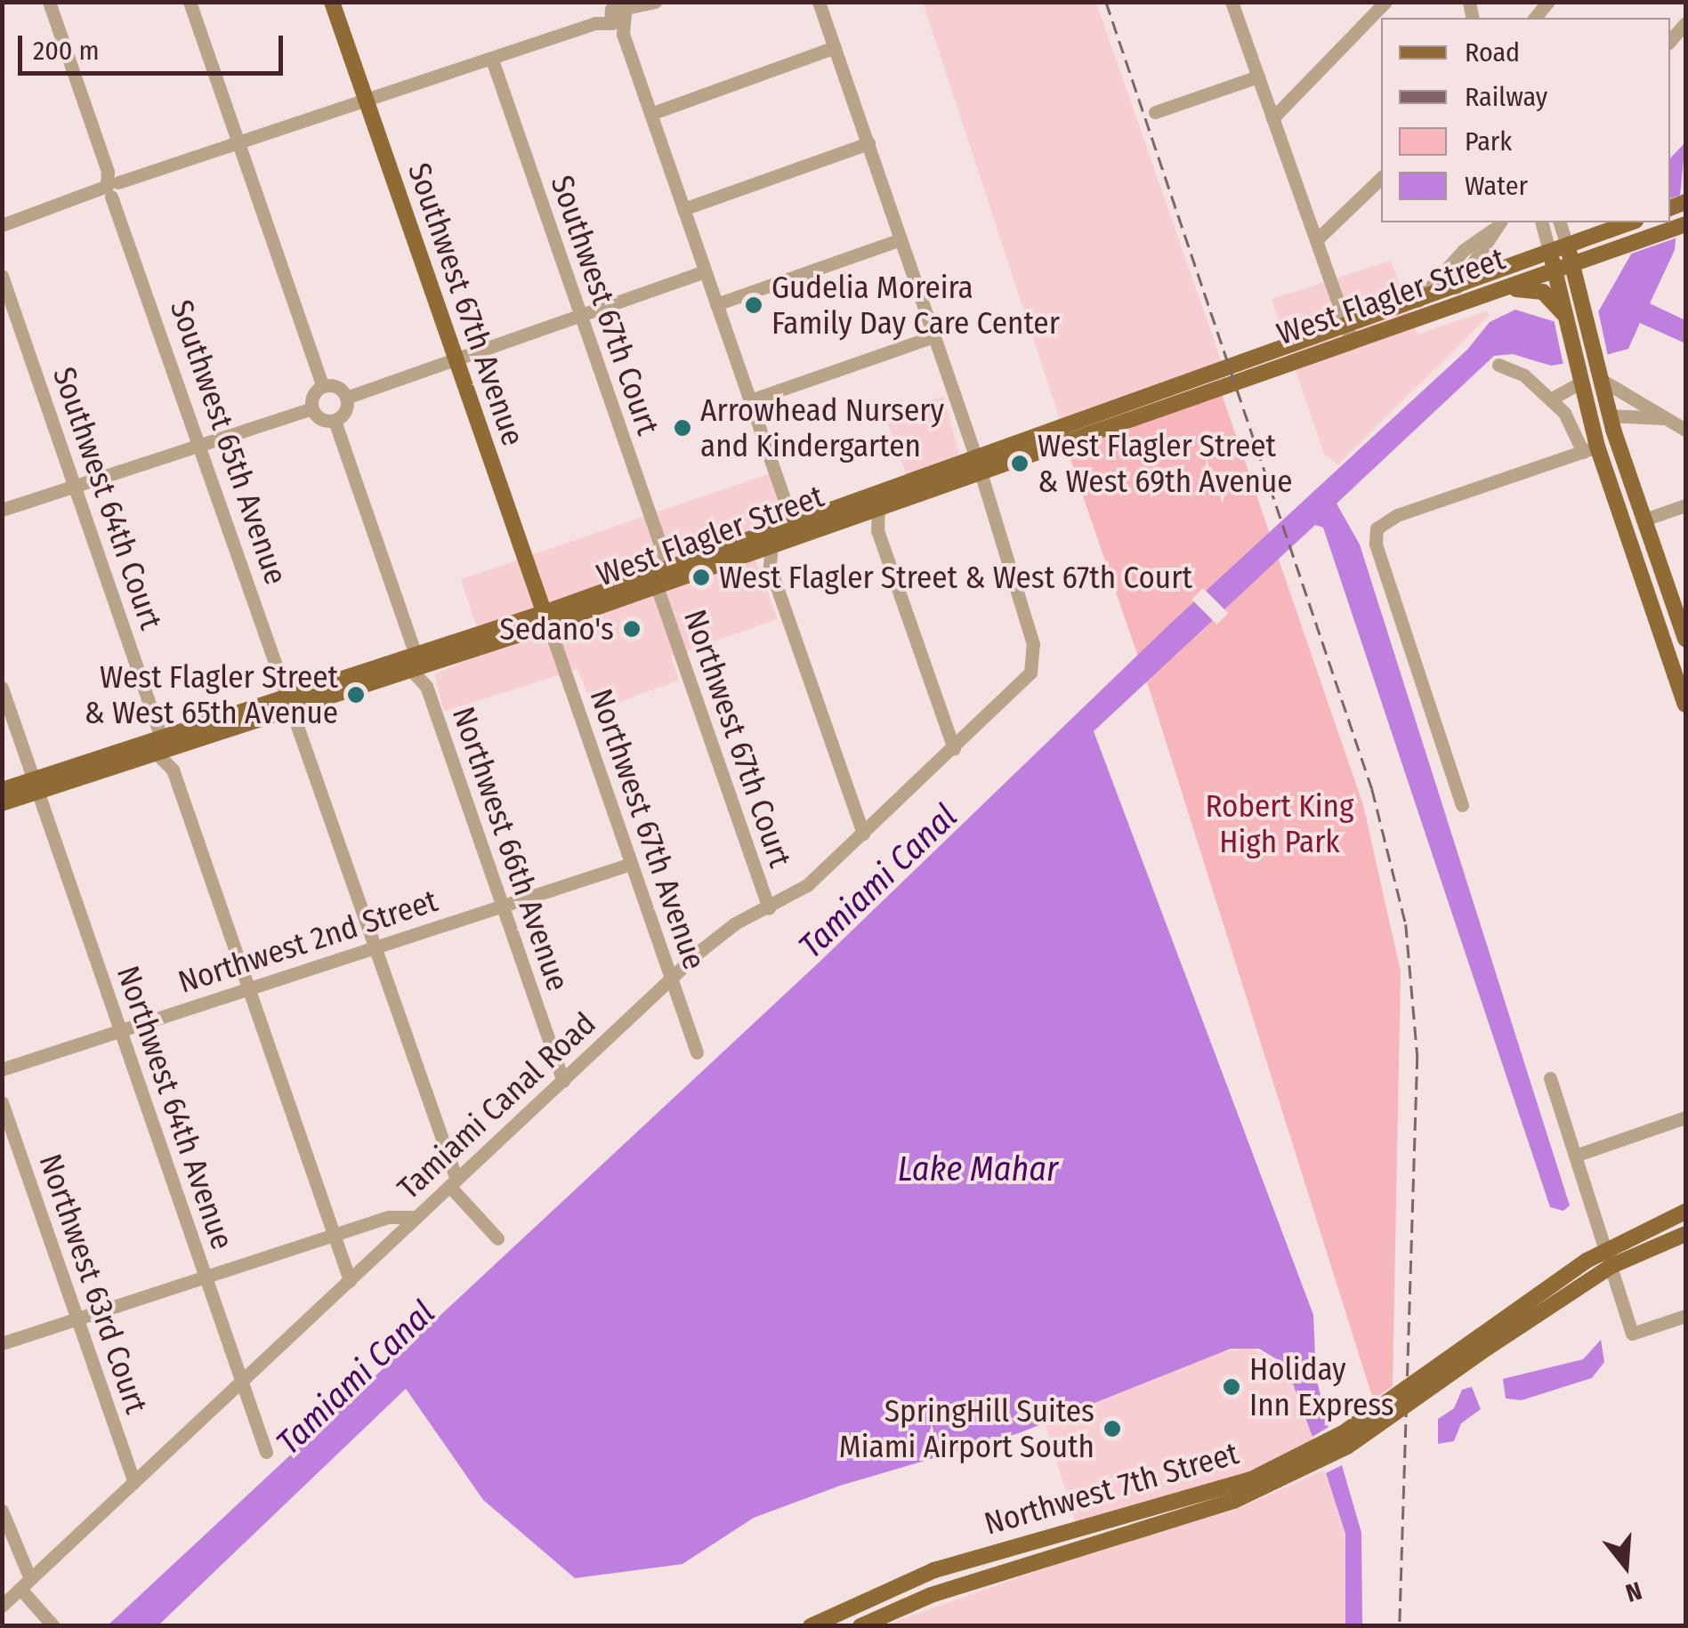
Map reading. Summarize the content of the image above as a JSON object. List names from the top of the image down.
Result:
{
  "streets": {
    "main road": ["West Flagler Street", "Southwest 67th Avenue", "Northwest 7th Street"],
    "street": [
      "Southwest 67th Court",
      "Southwest 65th Avenue",
      "Southwest 64th Court",
      "Northwest 67th Court",
      "Northwest 67th Avenue",
      "Northwest 66th Avenue",
      "Northwest 2nd Street",
      "Tamiami Canal Road",
      "Northwest 64th Avenue",
      "Northwest 63rd Court"
    ]
  },
  "crossings": [
    ["West Flagler Street", "Southwest 67th Avenue"],
    ["West Flagler Street", "Southwest 67th Court"],
    ["West Flagler Street", "Southwest 65th Avenue"],
    ["West Flagler Street", "Southwest 64th Court"],
    ["West Flagler Street", "Northwest 67th Court"],
    ["West Flagler Street", "Northwest 67th Avenue"],
    ["West Flagler Street", "Northwest 66th Avenue"],
    ["West Flagler Street", "Tamiami Canal Road"],
    ["West Flagler Street", "Northwest 64th Avenue"],
    ["Southwest 67th Avenue", "Northwest 67th Avenue"],
    ["Southwest 65th Avenue", "Northwest 2nd Street"],
    ["Southwest 65th Avenue", "Tamiami Canal Road"],
    ["Northwest 67th Court", "Tamiami Canal Road"],
    ["Northwest 67th Avenue", "Northwest 2nd Street"],
    ["Northwest 67th Avenue", "Tamiami Canal Road"],
    ["Northwest 66th Avenue", "Northwest 2nd Street"],
    ["Northwest 66th Avenue", "Tamiami Canal Road"],
    ["Northwest 2nd Street", "Northwest 64th Avenue"],
    ["Tamiami Canal Road", "Northwest 64th Avenue"],
    ["Tamiami Canal Road", "Northwest 63rd Court"]
  ],
  "water": ["Tamiami Canal", "Lake Mahar"],
  "parks": ["Robert King High Park"],
  "places": [
    "Gudelia Moreira Family Day Care Center",
    "Arrowhead Nursery and Kindergarten",
    "West Flagler Street & West 69th Avenue",
    "West Flagler Street & West 67th Court",
    "Sedano's",
    "West Flagler Street & West 65th Avenue",
    "Holiday Inn Express",
    "SpringHill Suites Miami Airport South"
  ],
  "legend": [
    "Road",
    "Railway",
    "Park",
    "Water"
  ],
  "scale_bar": "200 m",
  "north": "bottom"
}
